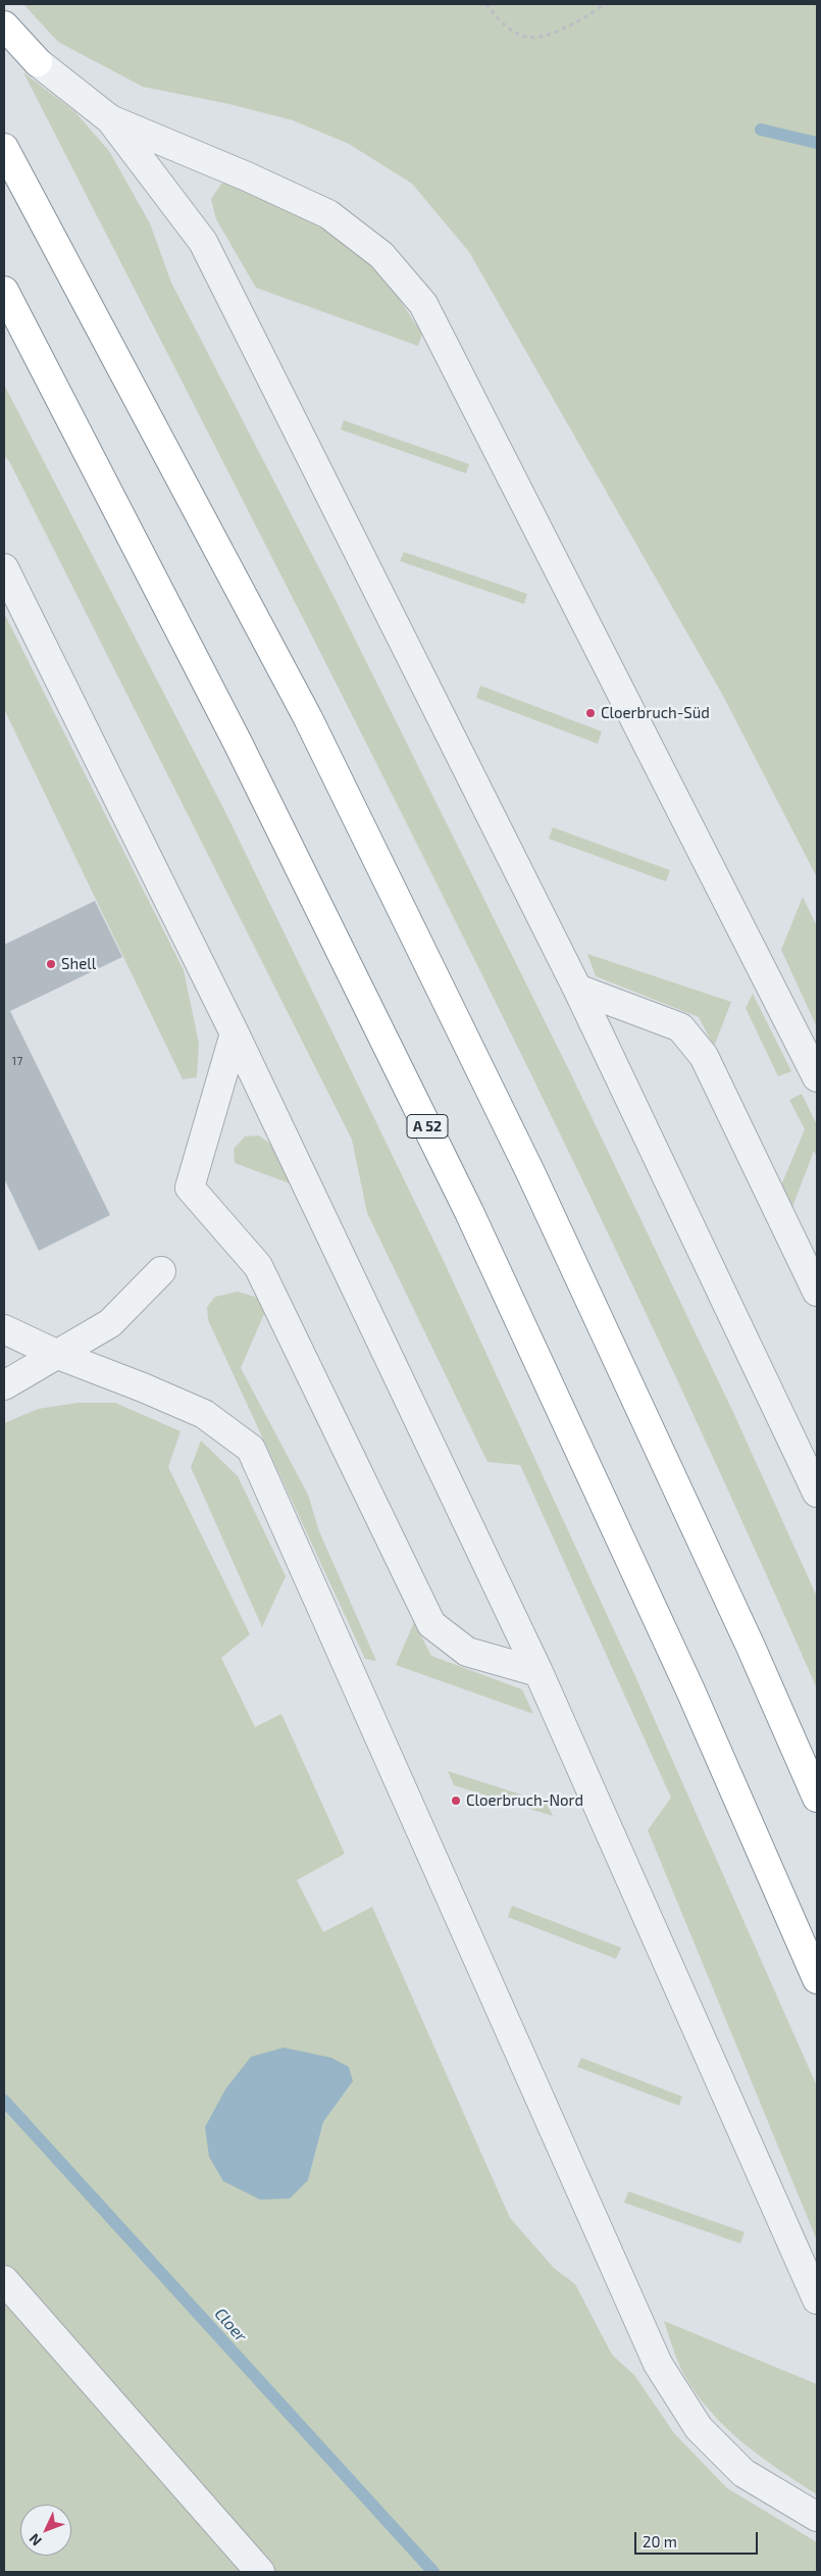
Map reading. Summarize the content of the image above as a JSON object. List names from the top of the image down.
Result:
{
  "streets": {
    "highway": ["A 52"]
  },
  "water": ["Cloer"],
  "places": ["Cloerbruch-Süd", "Shell", "Cloerbruch-Nord"],
  "house_numbers": ["17"],
  "scale_bar": "20 m",
  "north": "bottom left"
}
